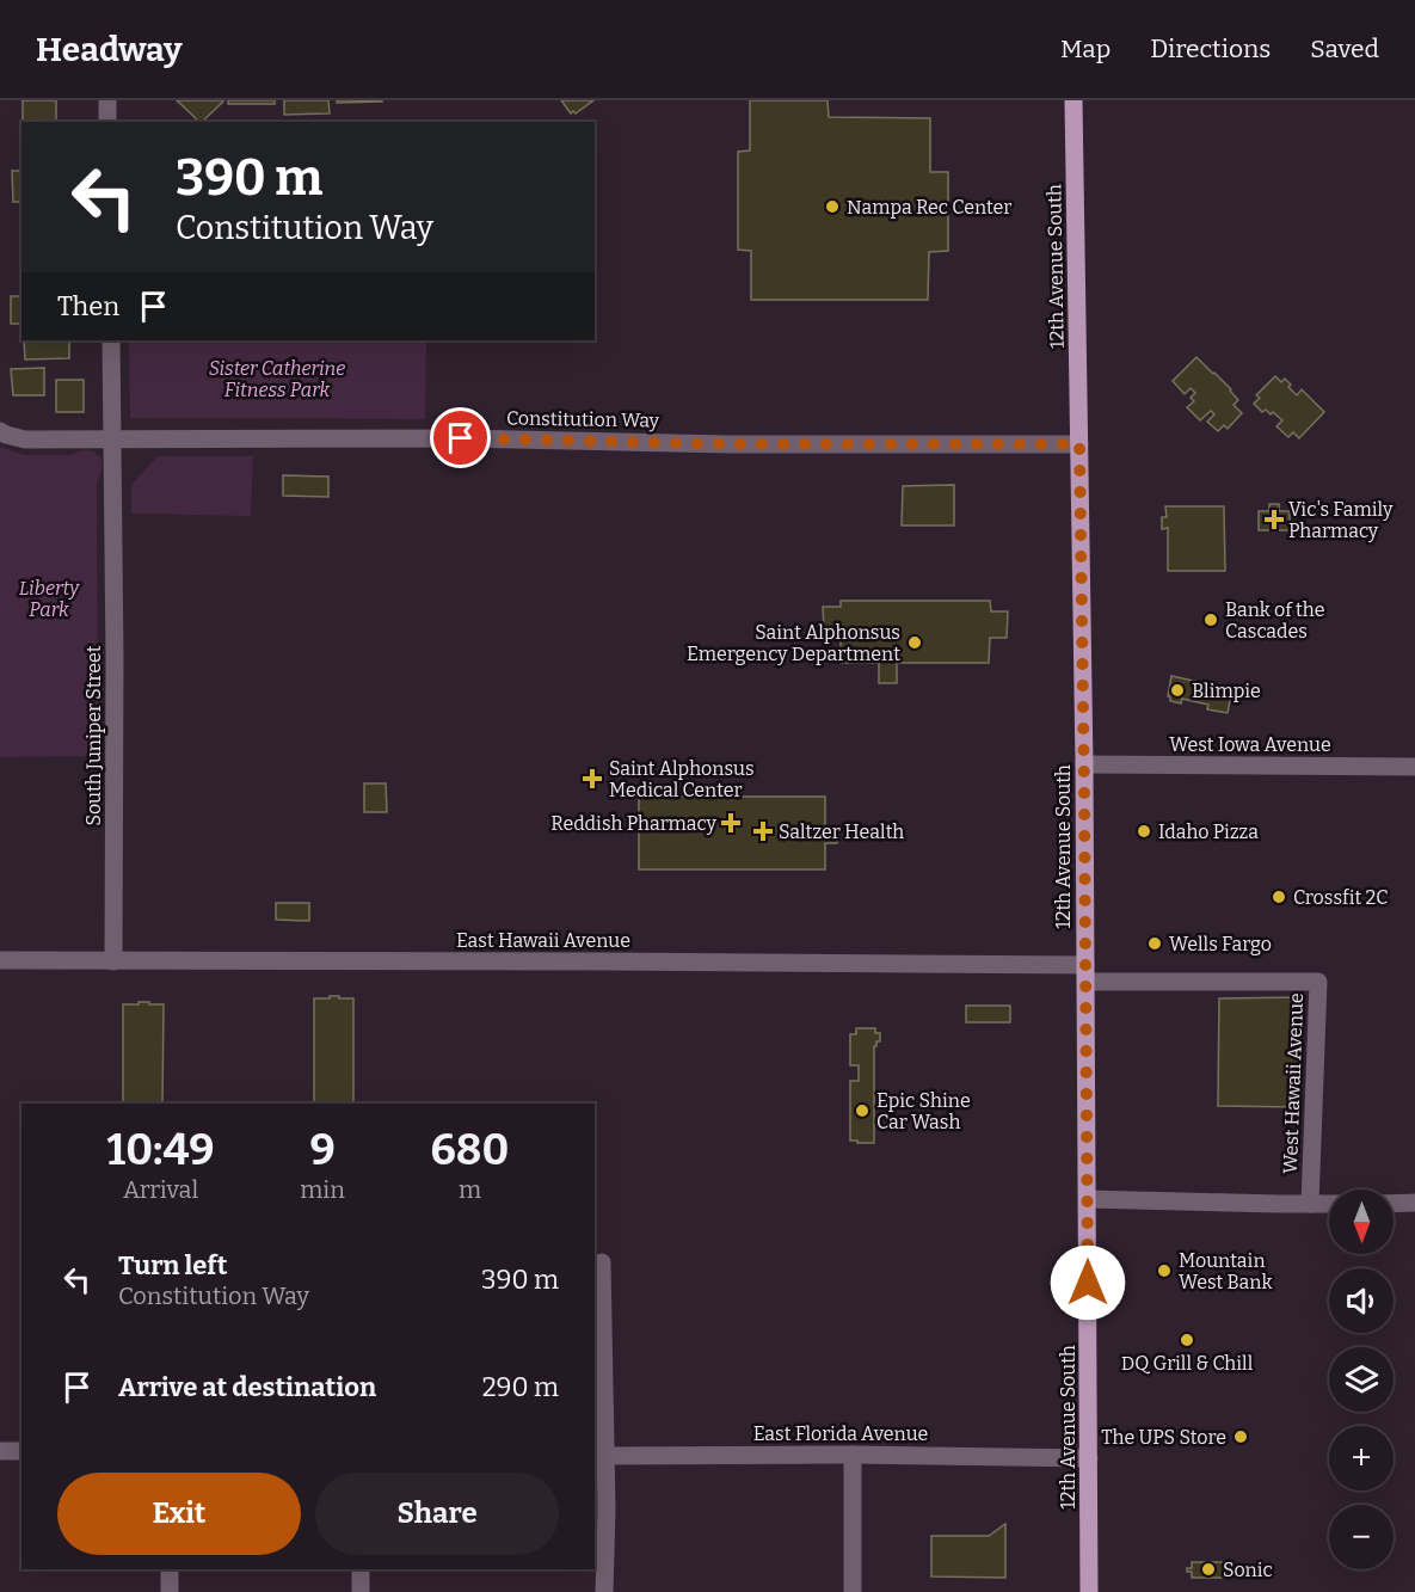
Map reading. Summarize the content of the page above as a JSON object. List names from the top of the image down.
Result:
{
  "streets": {
    "main road": ["12th Avenue South"],
    "street": [
      "Constitution Way",
      "South Juniper Street",
      "West Iowa Avenue",
      "East Hawaii Avenue",
      "West Hawaii Avenue",
      "East Florida Avenue"
    ]
  },
  "crossings": [
    ["12th Avenue South", "Constitution Way"],
    ["12th Avenue South", "West Iowa Avenue"],
    ["12th Avenue South", "East Hawaii Avenue"],
    ["12th Avenue South", "West Hawaii Avenue"],
    ["12th Avenue South", "East Florida Avenue"],
    ["Constitution Way", "South Juniper Street"],
    ["South Juniper Street", "East Hawaii Avenue"],
    ["East Hawaii Avenue", "West Hawaii Avenue"]
  ],
  "parks": ["Sister Catherine Fitness Park", "Liberty Park"],
  "places": {
    "other": [
      "Nampa Rec Center",
      "Bank of the Cascades",
      "Saint Alphonsus Emergency Department",
      "Blimpie",
      "Idaho Pizza",
      "Crossfit 2C",
      "Wells Fargo",
      "Epic Shine Car Wash",
      "Mountain West Bank",
      "DQ Grill & Chill",
      "The UPS Store",
      "Sonic"
    ],
    "health": [
      "Vic's Family Pharmacy",
      "Saint Alphonsus Medical Center",
      "Reddish Pharmacy",
      "Saltzer Health"
    ]
  },
  "north": "bottom",
  "page": {
    "header": "Headway",
    "nav": ["Map", "Directions", "Saved"],
    "turn": ["390 m", "Constitution Way"],
    "then": "Then",
    "eta": [
      "10:49",
      "Arrival",
      "9",
      "min",
      "680",
      "m"
    ],
    "map_buttons": ["+", "−"],
    "list": [
      {
        "name": "Turn left",
        "note": "Constitution Way",
        "value": "390 m"
      },
      {
        "name": "Arrive at destination",
        "value": "290 m"
      }
    ],
    "buttons": ["Exit", "Share"]
  }
}
